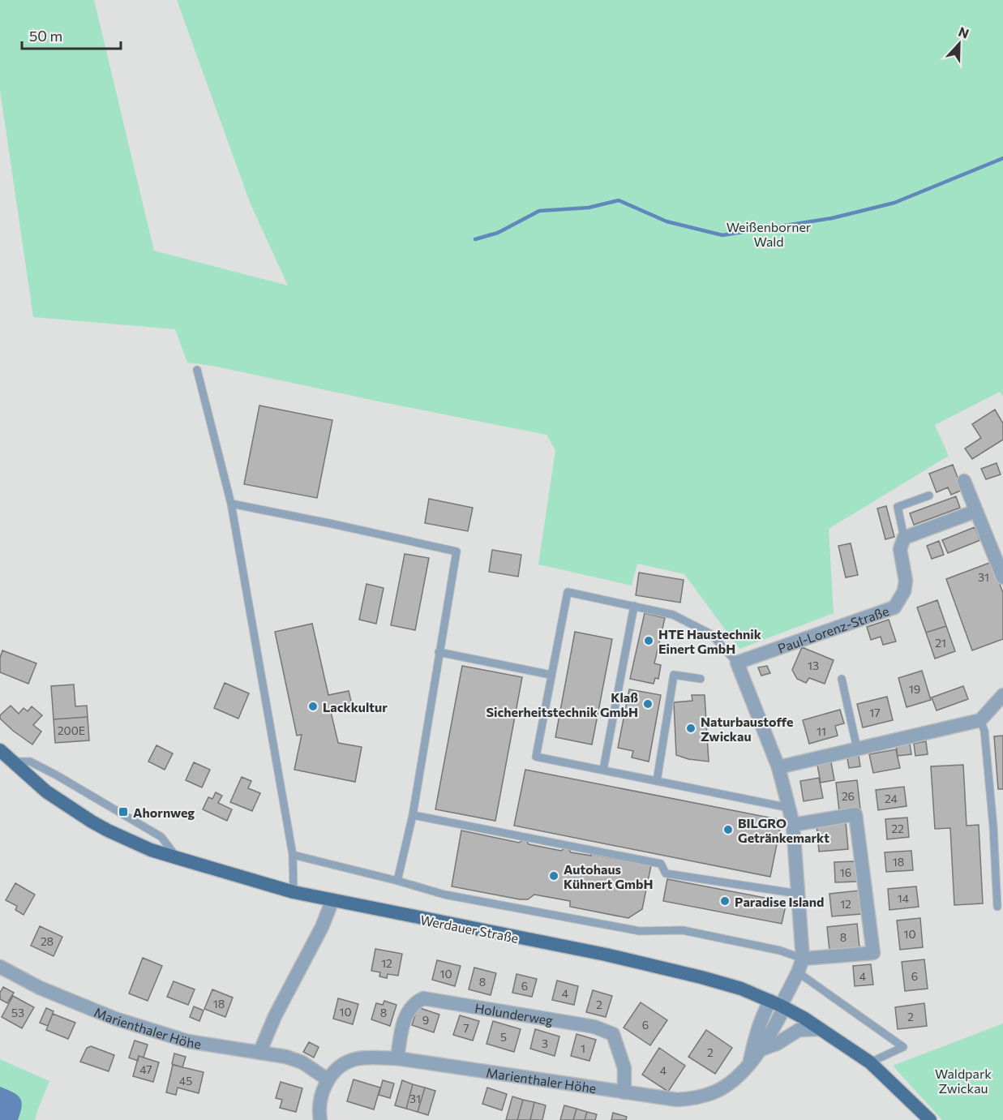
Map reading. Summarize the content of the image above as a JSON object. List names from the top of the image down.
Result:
{
  "streets": {
    "main road": ["Werdauer Straße"],
    "street": ["Paul-Lorenz-Straße", "Holunderweg", "Marienthaler Höhe"]
  },
  "crossings": [
    ["Werdauer Straße", "Marienthaler Höhe"],
    ["Holunderweg", "Marienthaler Höhe"]
  ],
  "parks": ["Weißenborner Wald", "Waldpark Zwickau"],
  "places": {
    "other": [
      "HTE Haustechnik Einert GmbH",
      "Klaß Sicherheitstechnik GmbH",
      "Lackkultur",
      "Naturbaustoffe Zwickau",
      "BILGRO Getränkemarkt",
      "Autohaus Kühnert GmbH",
      "Paradise Island"
    ],
    "transit": ["Ahornweg"]
  },
  "house_numbers": [
    "31",
    "21",
    "13",
    "19",
    "17",
    "200E",
    "11",
    "26",
    "24",
    "22",
    "18",
    "16",
    "14",
    "12",
    "10",
    "8",
    "28",
    "12",
    "10",
    "4",
    "6",
    "8",
    "6",
    "4",
    "18",
    "2",
    "10",
    "53",
    "8",
    "2",
    "9",
    "6",
    "7",
    "5",
    "3",
    "1",
    "2",
    "47",
    "4",
    "45",
    "31"
  ],
  "scale_bar": "50 m",
  "north": "top"
}
